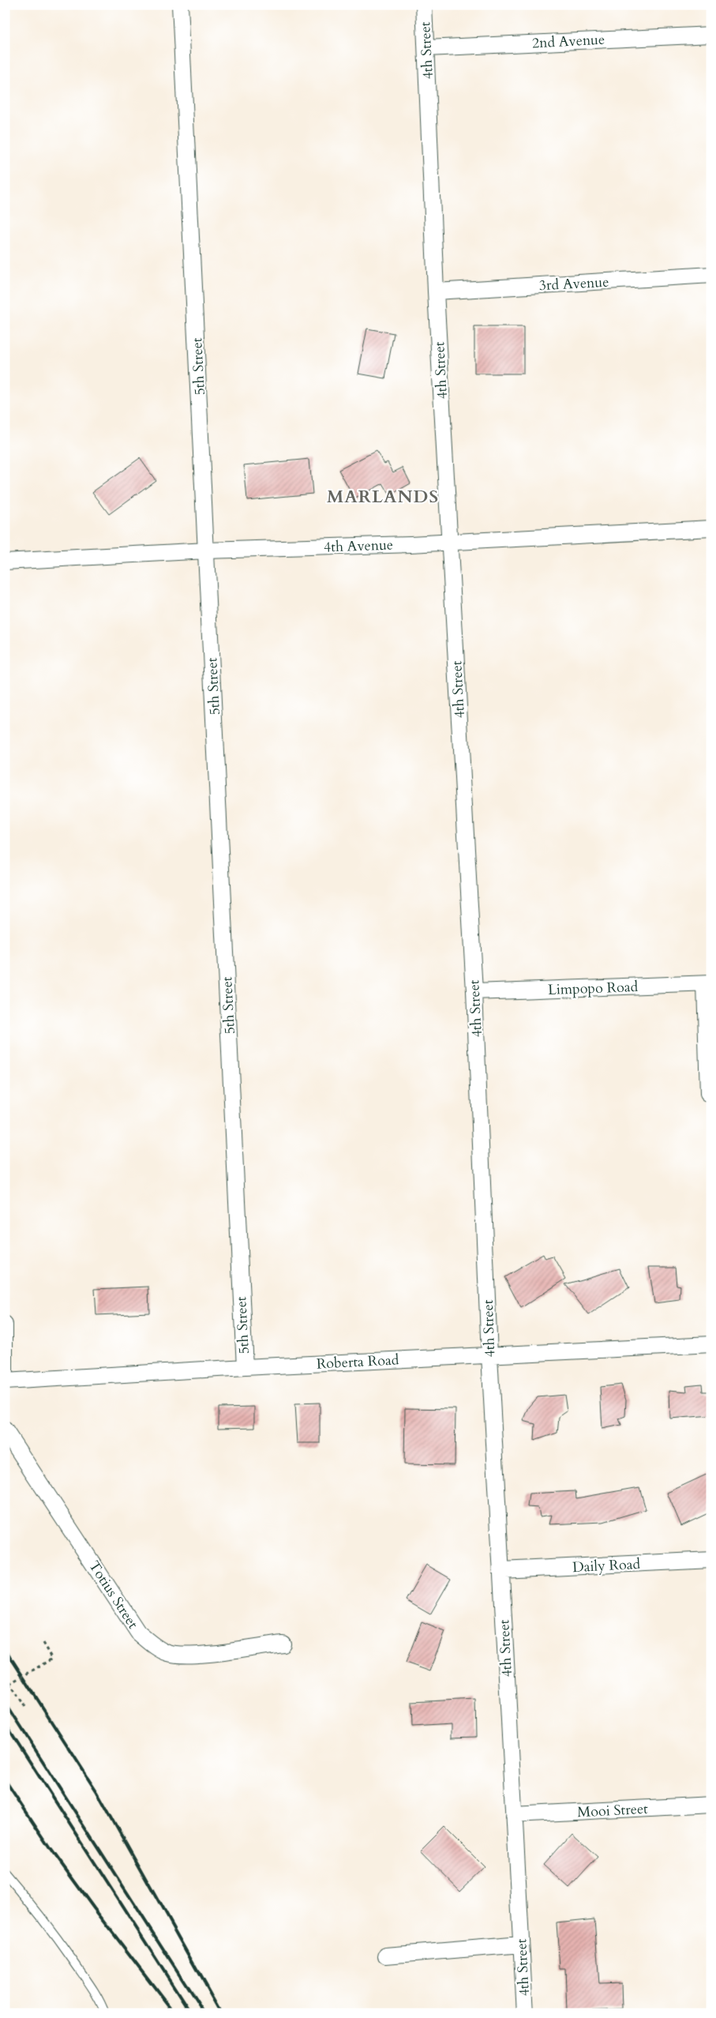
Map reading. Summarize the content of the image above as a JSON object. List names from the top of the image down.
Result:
{
  "streets": {
    "street": [
      "2nd Avenue",
      "4th Street",
      "3rd Avenue",
      "5th Street",
      "4th Avenue",
      "Limpopo Road",
      "Roberta Road",
      "Daily Road",
      "Totius Street",
      "Mooi Street"
    ]
  },
  "crossings": [
    ["2nd Avenue", "4th Street"],
    ["4th Street", "3rd Avenue"],
    ["4th Street", "4th Avenue"],
    ["4th Street", "Limpopo Road"],
    ["4th Street", "Roberta Road"],
    ["4th Street", "Daily Road"],
    ["4th Street", "Mooi Street"],
    ["5th Street", "4th Avenue"],
    ["5th Street", "Roberta Road"]
  ],
  "districts": ["MARLANDS"]
}
